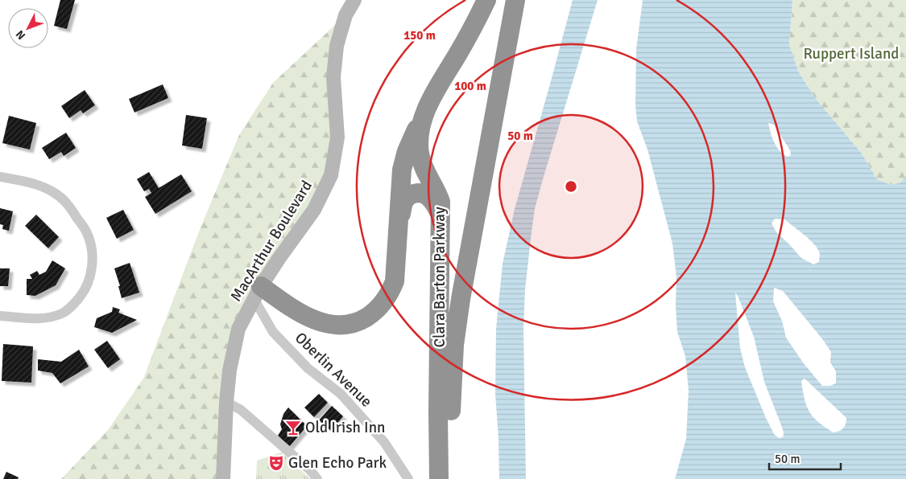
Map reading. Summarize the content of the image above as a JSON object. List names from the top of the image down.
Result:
{
  "streets": {
    "highway": ["Clara Barton Parkway"],
    "main road": ["MacArthur Boulevard"],
    "street": ["Oberlin Avenue"]
  },
  "crossings": [
    ["MacArthur Boulevard", "Oberlin Avenue"]
  ],
  "parks": ["Ruppert Island"],
  "places": {
    "bar": ["Old Irish Inn"],
    "theatre": ["Glen Echo Park"]
  },
  "scale_bar": "50 m",
  "north": "bottom left",
  "rings": ["150 m", "100 m", "50 m"]
}
